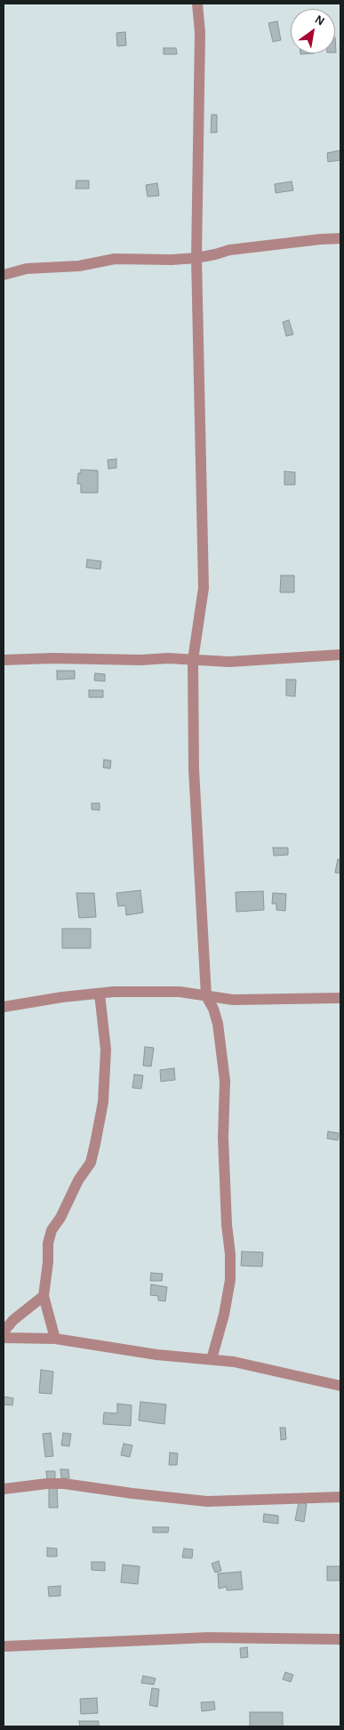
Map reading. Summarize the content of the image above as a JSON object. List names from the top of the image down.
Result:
{
  "north": "top right"
}
